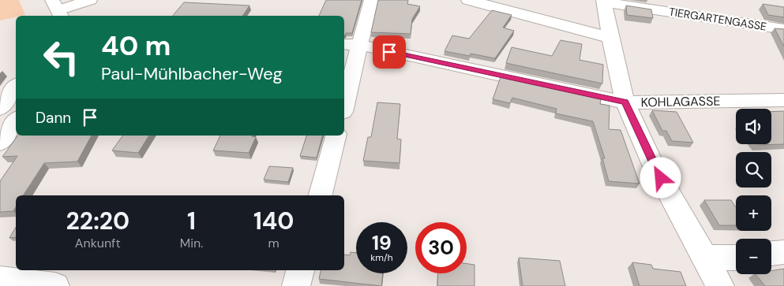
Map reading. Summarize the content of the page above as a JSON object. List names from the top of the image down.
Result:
{
  "streets": {
    "street": ["TIERGARTENGASSE", "KOHLAGASSE"]
  },
  "page": {
    "turn": ["40 m", "Paul-Mühlbacher-Weg"],
    "then": "Dann",
    "map_buttons": ["+", "−"],
    "eta": [
      "22:20",
      "Ankunft",
      "1",
      "Min.",
      "140",
      "m"
    ],
    "speed": "19 km/h",
    "limit": "30"
  }
}
